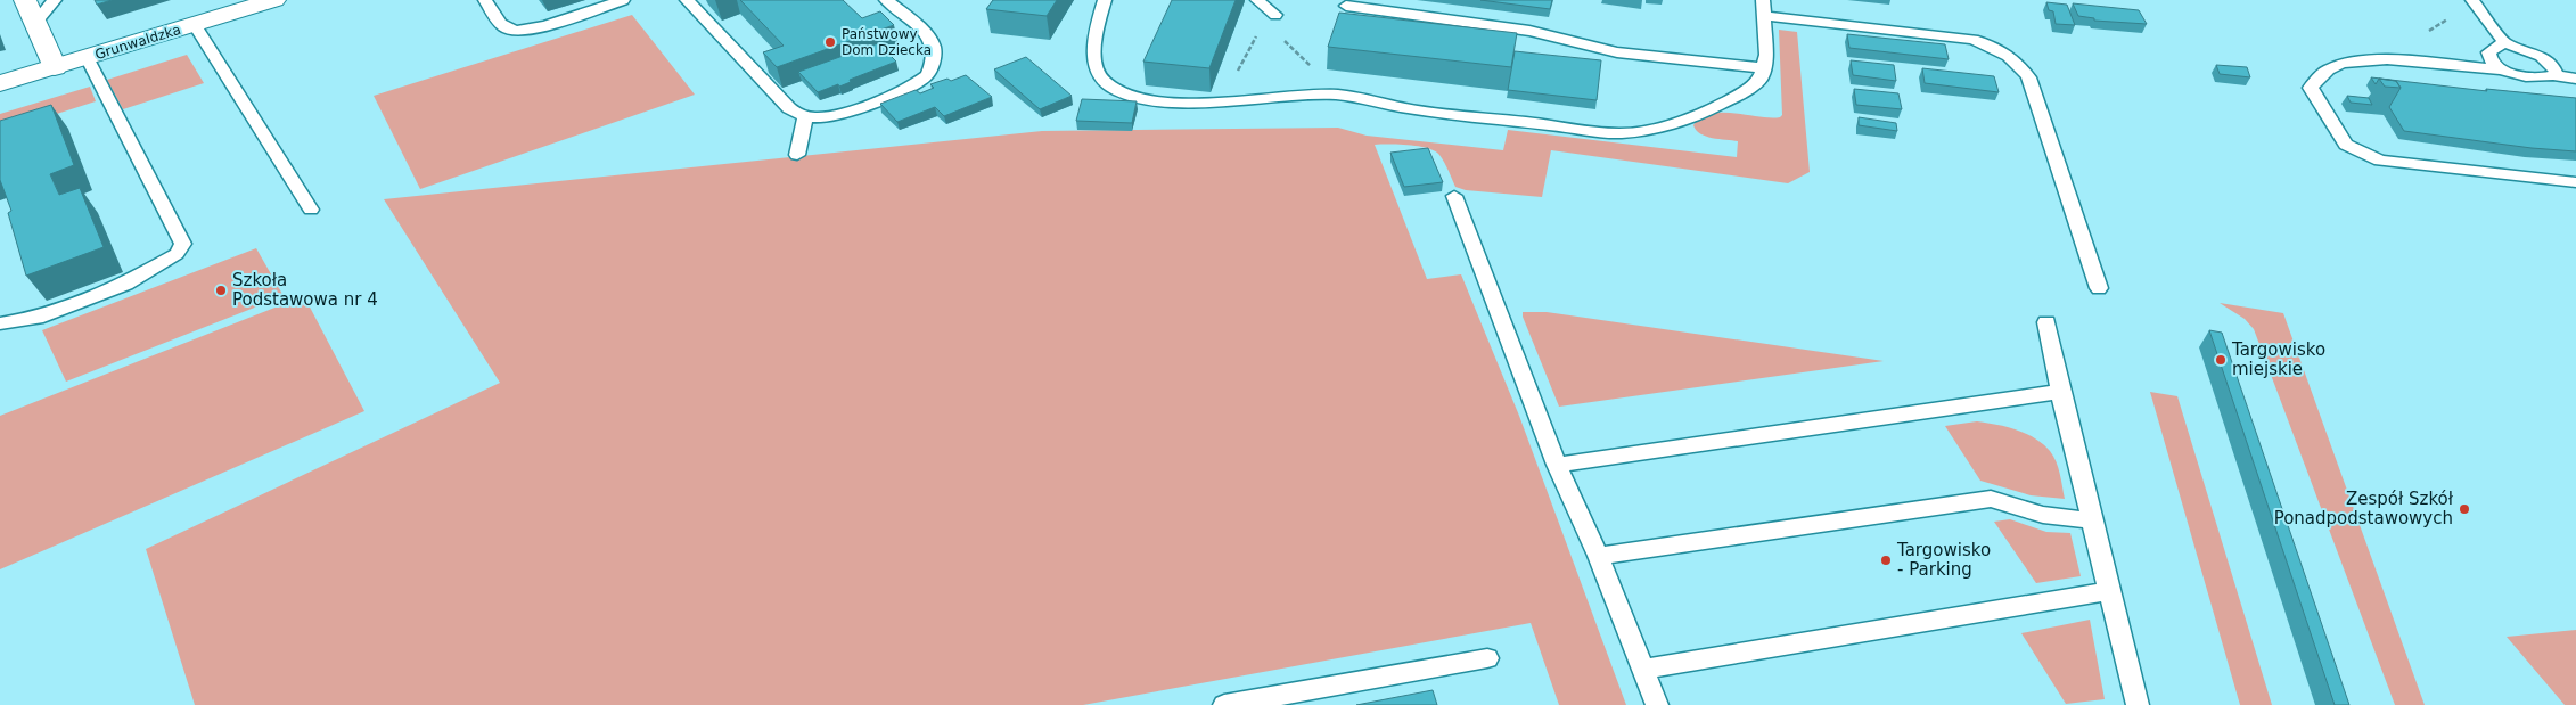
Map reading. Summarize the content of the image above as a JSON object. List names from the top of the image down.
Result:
{
  "streets": {
    "street": ["Grunwaldzka"]
  },
  "places": [
    "Państwowy Dom Dziecka",
    "Szkoła Podstawowa nr 4",
    "Targowisko miejskie",
    "Zespół Szkół Ponadpodstawowych",
    "Targowisko - Parking"
  ]
}
